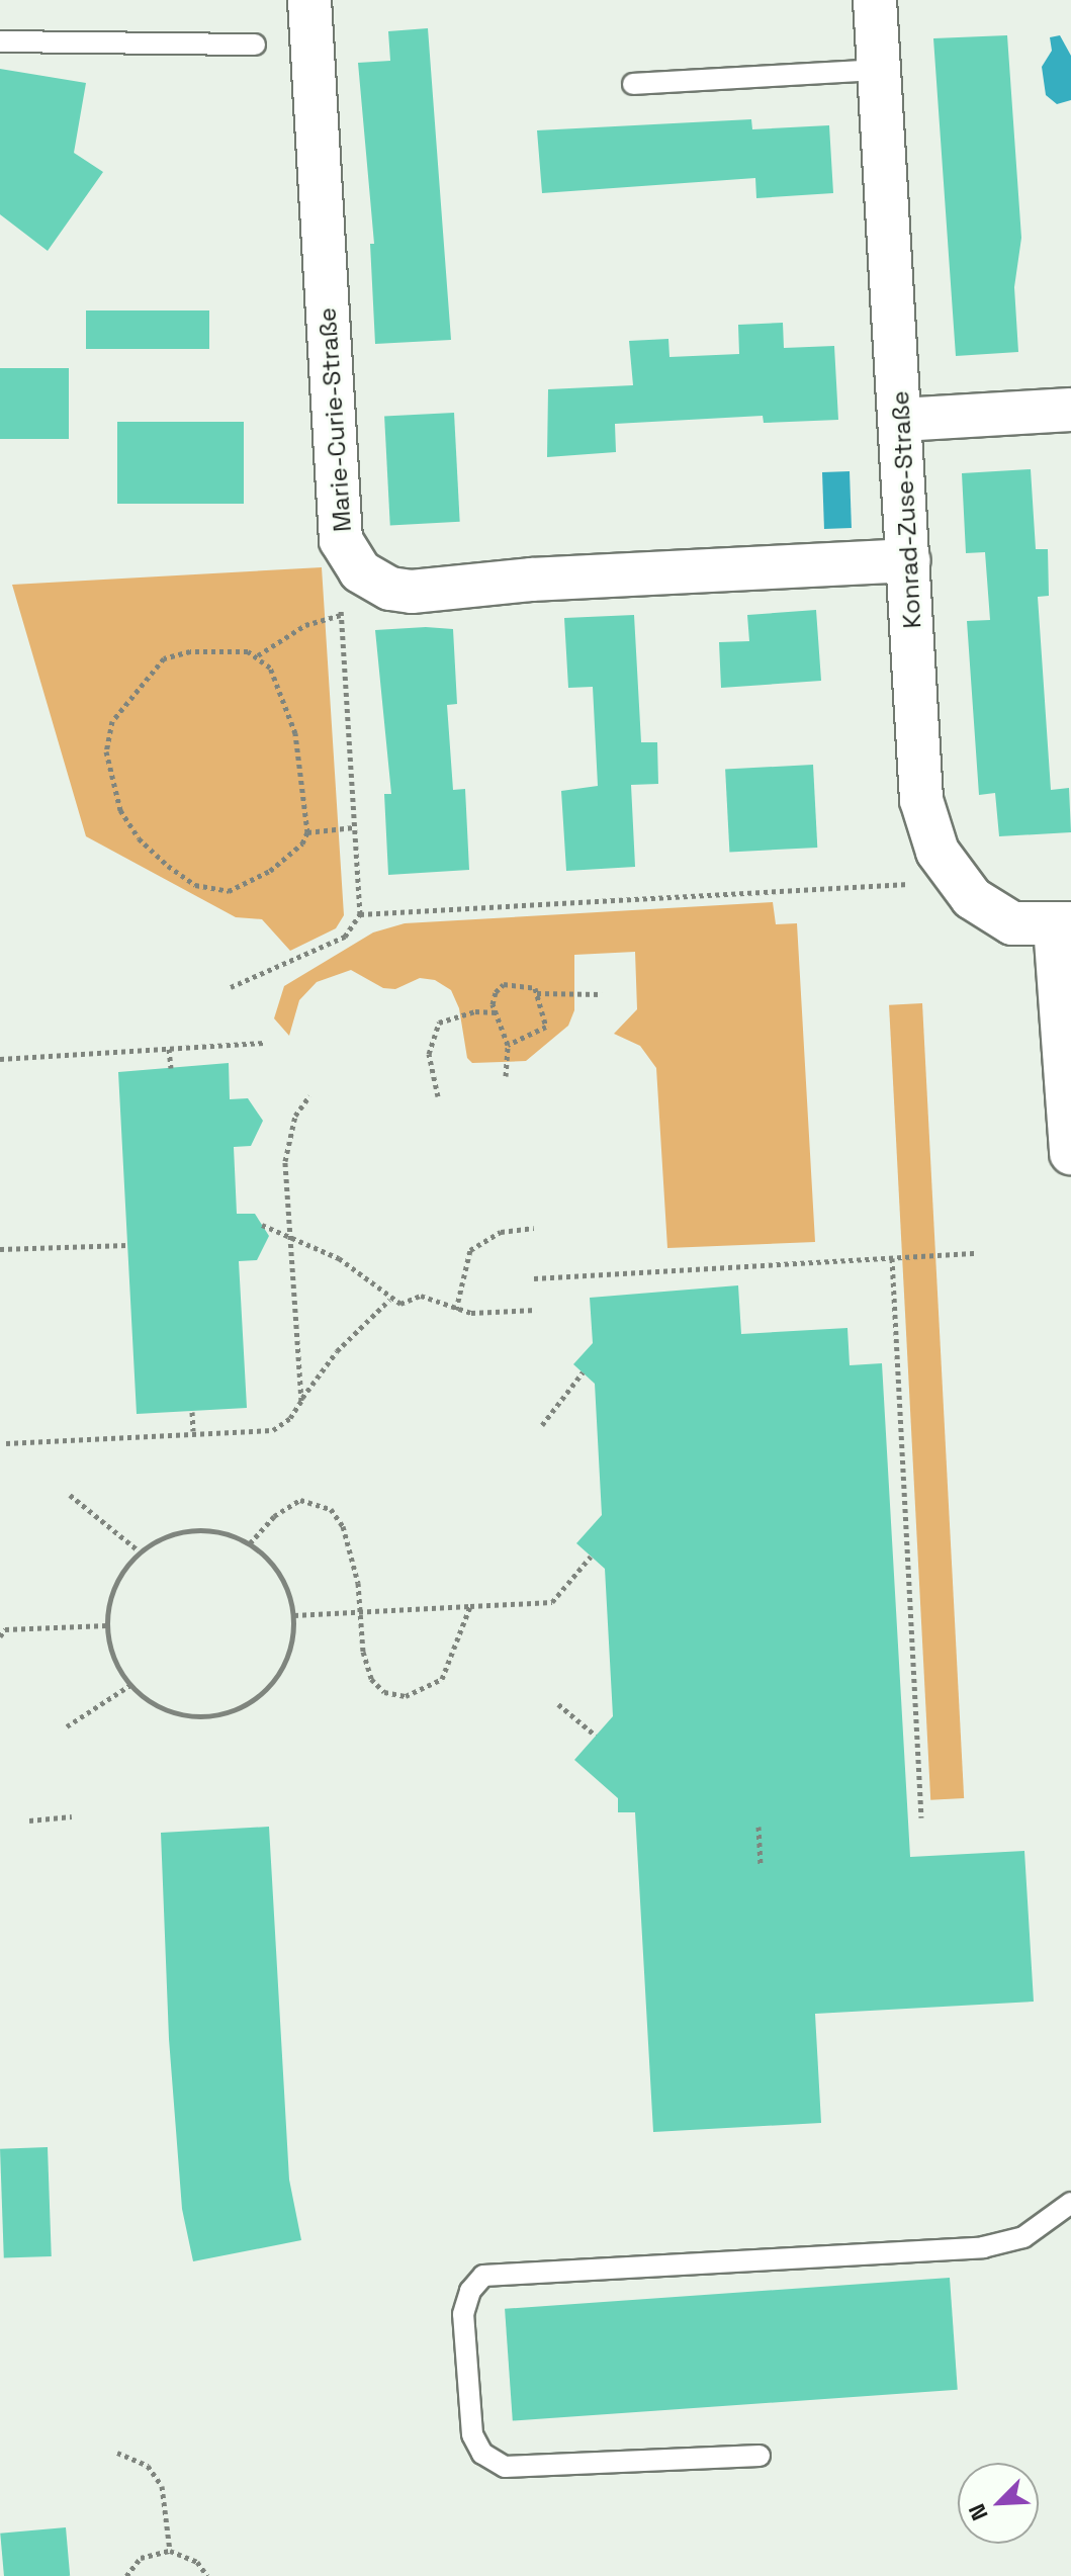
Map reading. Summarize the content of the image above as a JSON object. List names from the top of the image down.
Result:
{
  "streets": {
    "street": ["Marie-Curie-Straße", "Konrad-Zuse-Straße"]
  },
  "north": "bottom left"
}
